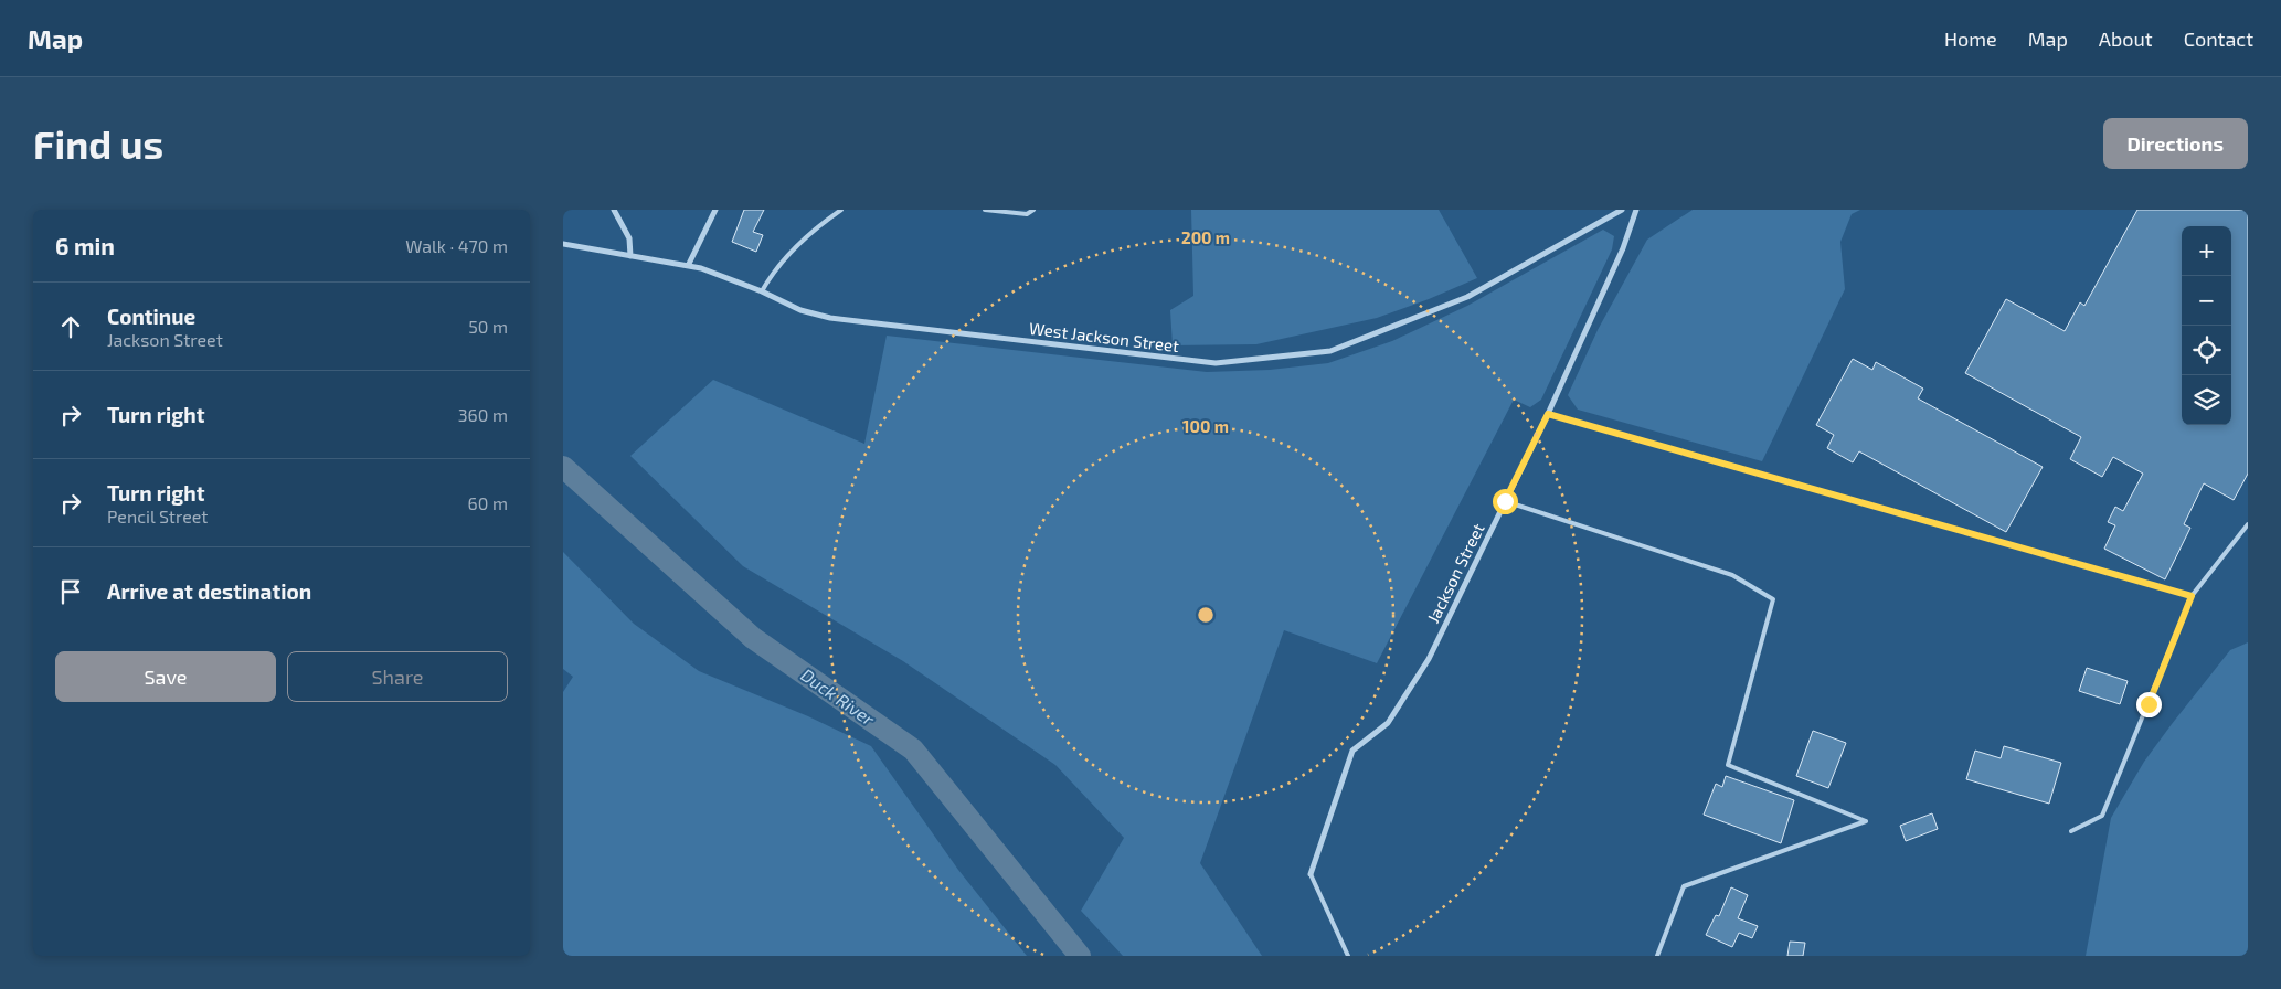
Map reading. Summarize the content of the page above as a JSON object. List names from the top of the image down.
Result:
{
  "streets": {
    "street": ["West Jackson Street", "Jackson Street"]
  },
  "water": ["Duck River"],
  "page": {
    "header": "Map",
    "nav": [
      "Home",
      "Map",
      "About",
      "Contact"
    ],
    "buttons": [
      "Directions",
      ["Save", "Share"]
    ],
    "title": "Find us",
    "heading": ["6 min", "Walk · 470 m"],
    "map_buttons": ["+", "−"],
    "list": [
      ["Continue", "Jackson Street", "50 m"],
      ["Turn right", "360 m"],
      ["Turn right", "Pencil Street", "60 m"],
      "Arrive at destination"
    ]
  },
  "rings": ["200 m", "100 m"]
}
